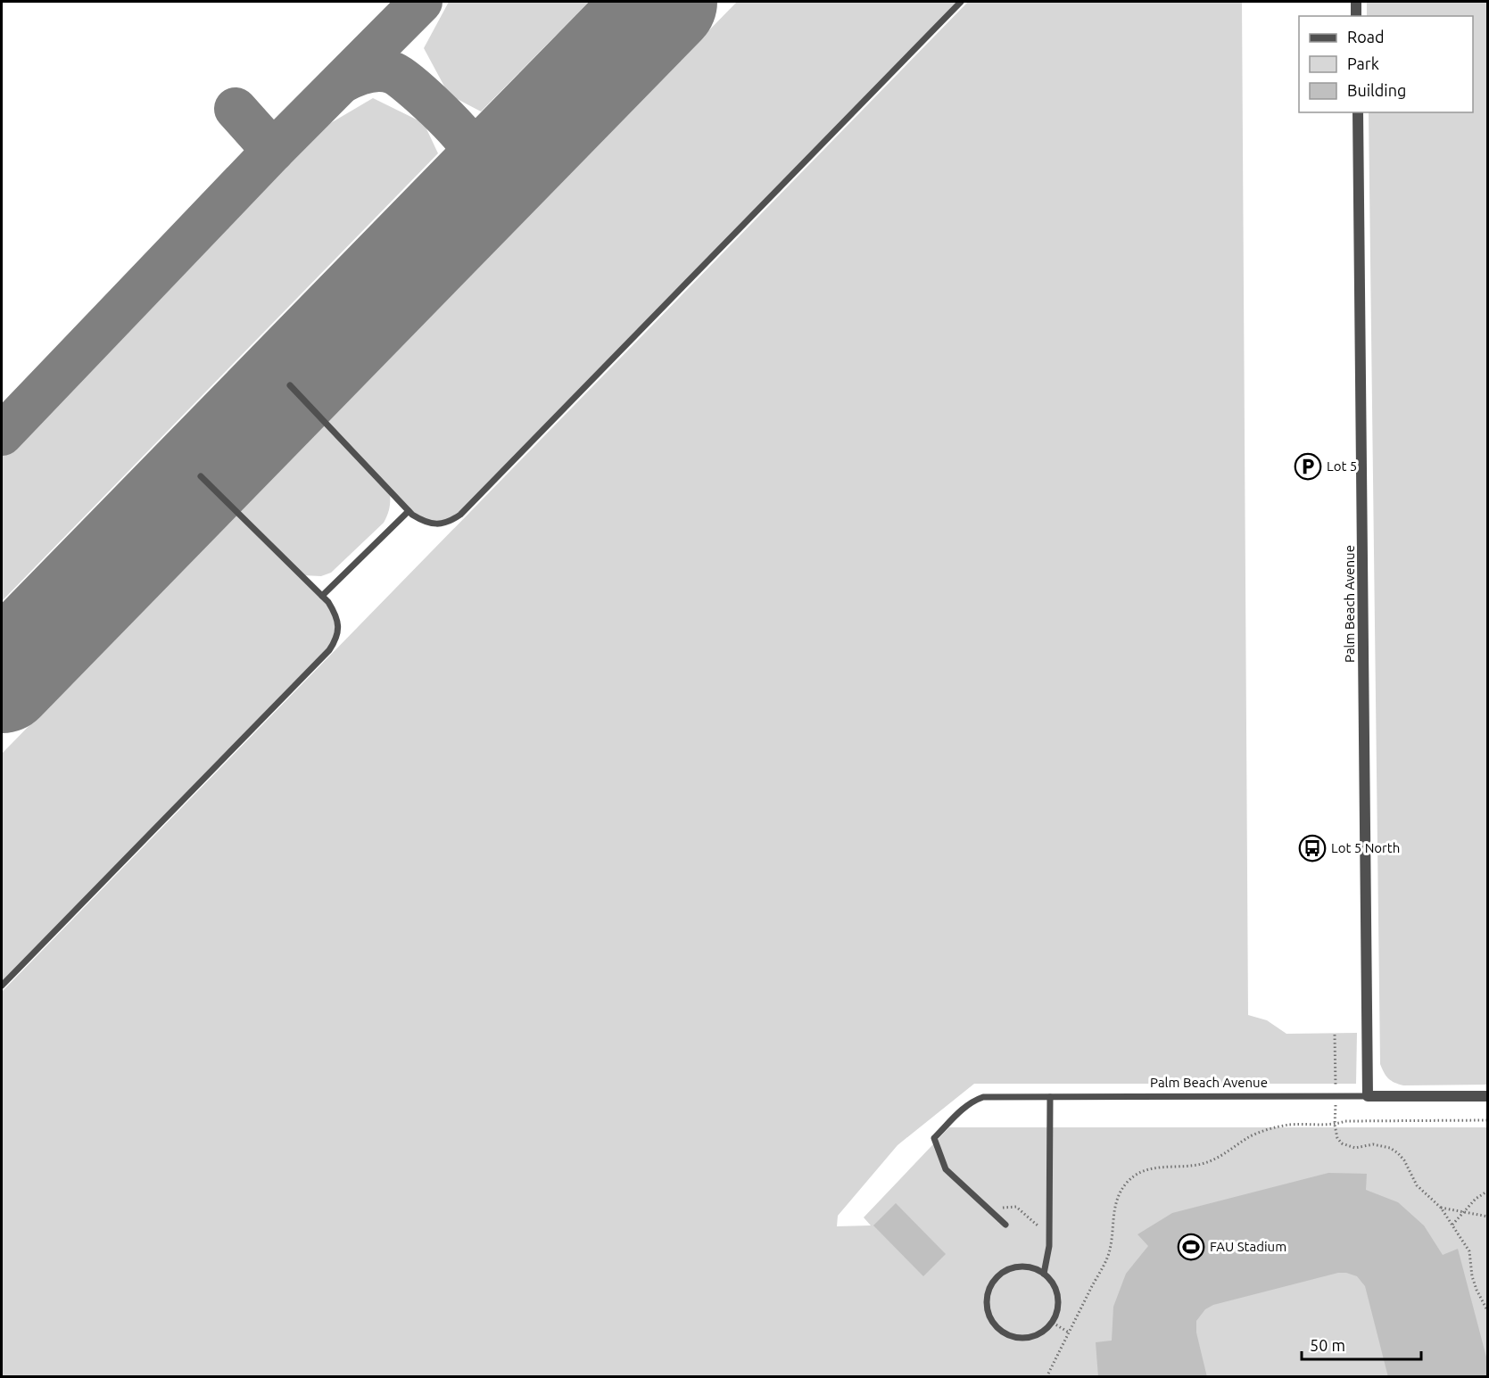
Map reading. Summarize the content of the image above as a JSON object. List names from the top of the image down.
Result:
{
  "streets": {
    "street": ["Palm Beach Avenue"]
  },
  "places": {
    "parking": ["Lot 5"],
    "bus stop": ["Lot 5 North"],
    "sports": ["FAU Stadium"]
  },
  "legend": ["Road", "Park", "Building"],
  "scale_bar": "50 m"
}
